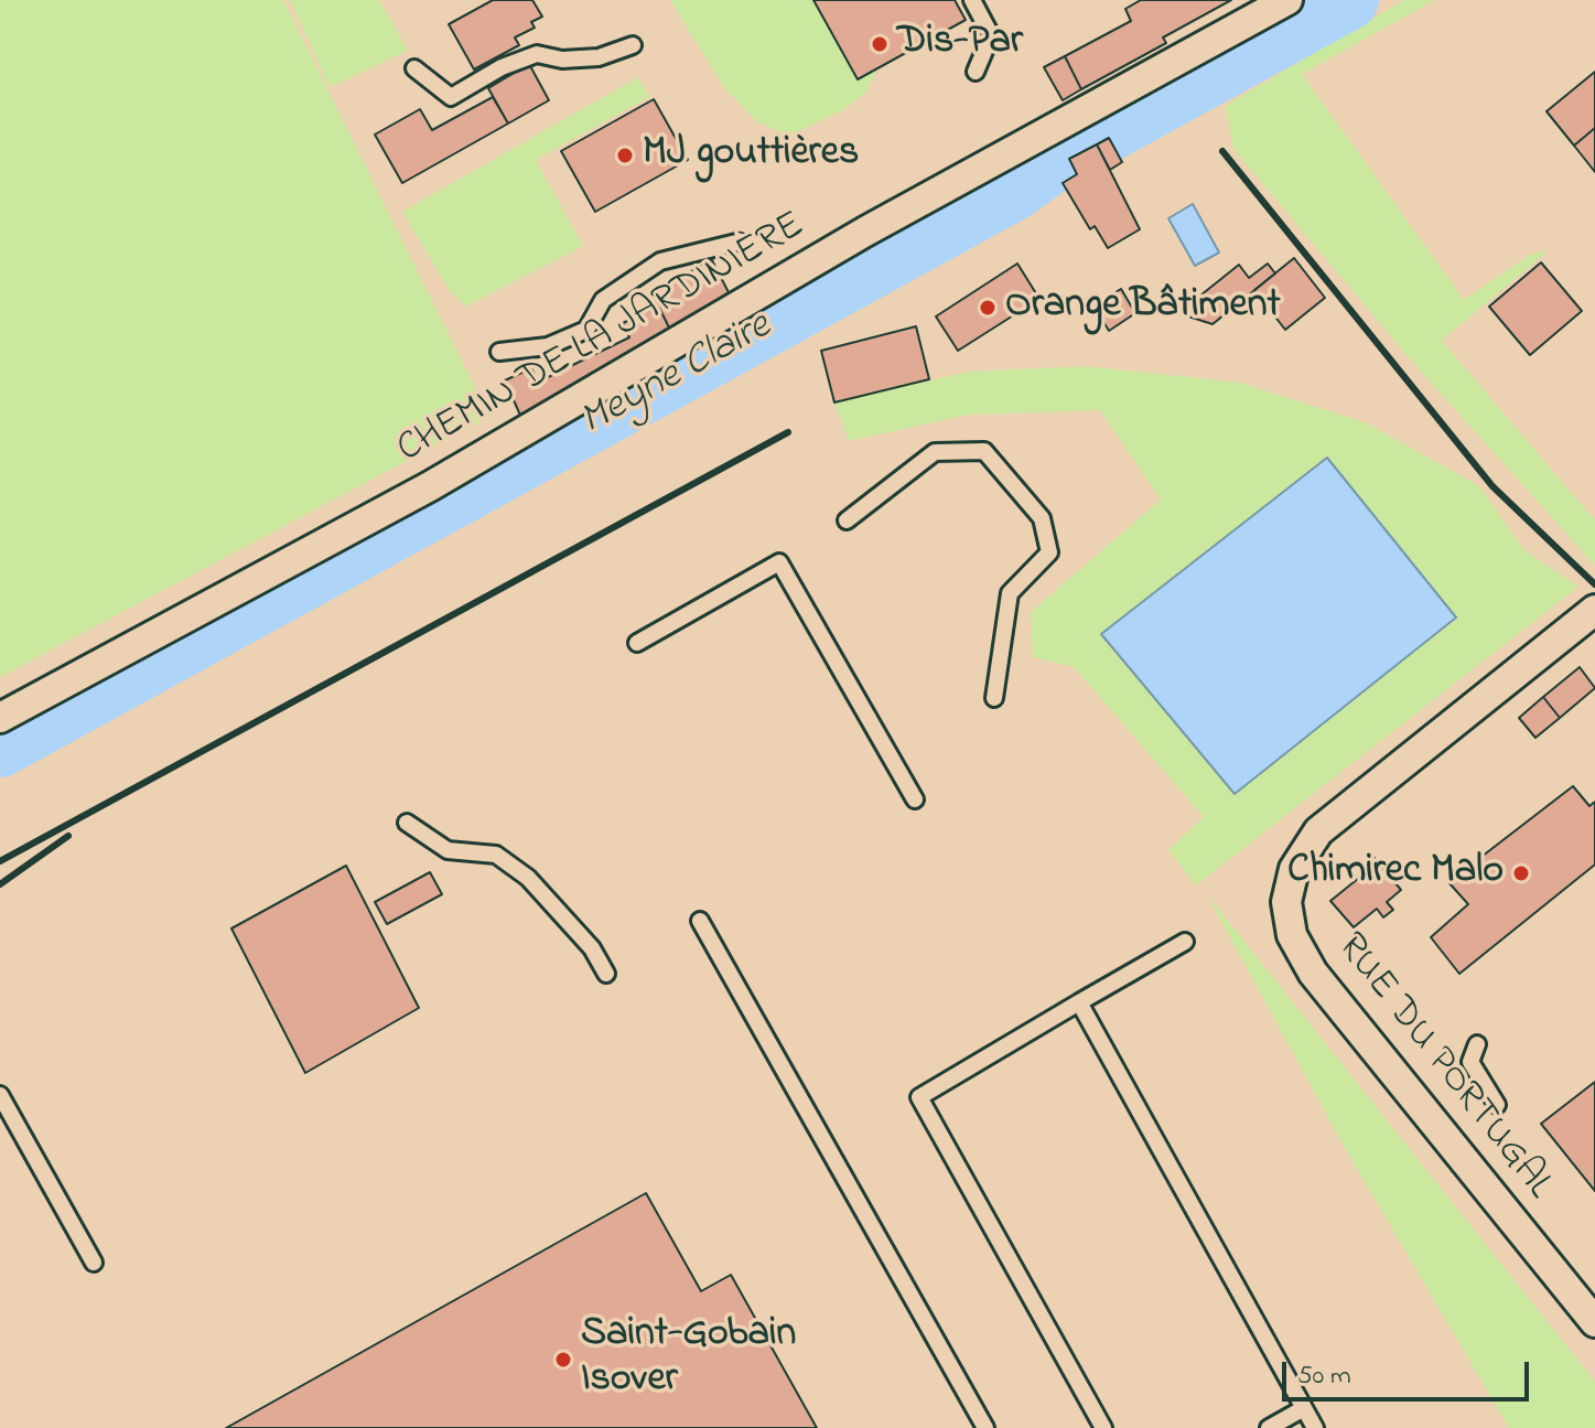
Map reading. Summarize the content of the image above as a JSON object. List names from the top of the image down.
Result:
{
  "streets": {
    "street": ["CHEMIN DE LA JARDINIÈRE", "RUE DU PORTUGAL"]
  },
  "water": ["Meyne Claire"],
  "places": [
    "Dis-Par",
    "MJ gouttières",
    "Orange Bâtiment",
    "Chimirec Malo",
    "Saint-Gobain Isover"
  ],
  "scale_bar": "50 m"
}
